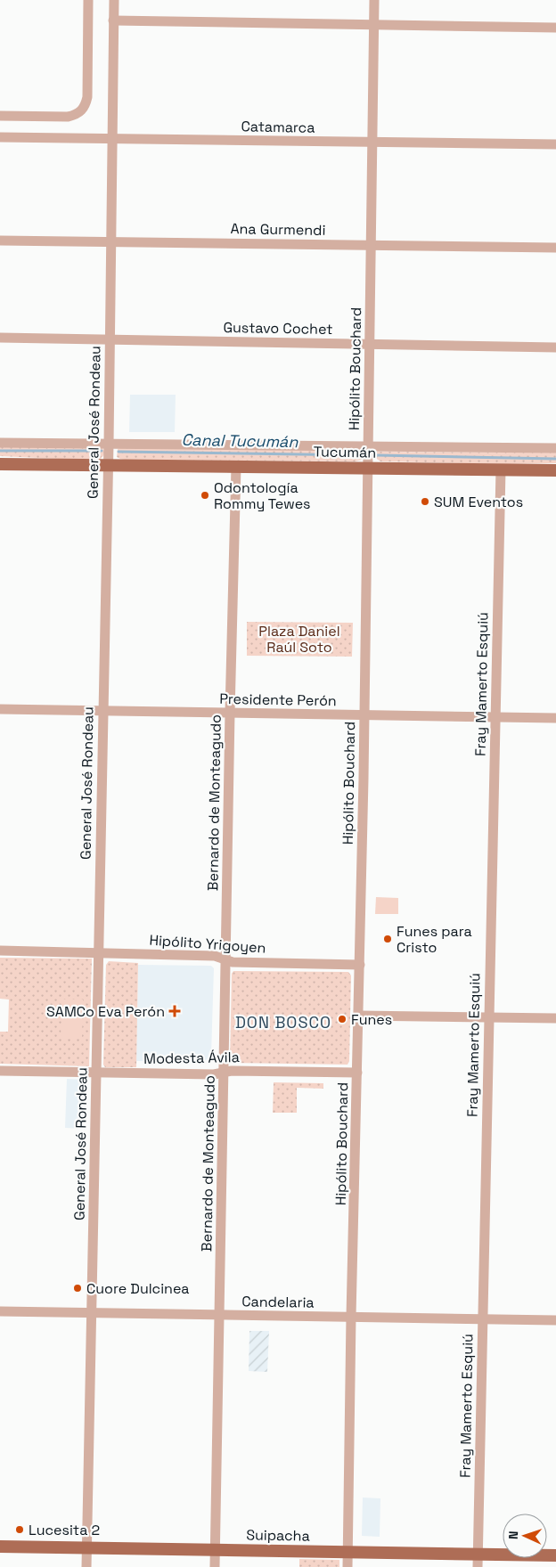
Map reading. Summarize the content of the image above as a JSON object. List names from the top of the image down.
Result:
{
  "streets": {
    "main road": ["Tucumán", "Suipacha"],
    "street": [
      "Catamarca",
      "Ana Gurmendi",
      "Gustavo Cochet",
      "Hipólito Bouchard",
      "General José Rondeau",
      "Fray Mamerto Esquiú",
      "Presidente Perón",
      "Bernardo de Monteagudo",
      "Hipólito Yrigoyen",
      "Modesta Ávila",
      "Candelaria"
    ]
  },
  "crossings": [
    ["Catamarca", "Hipólito Bouchard"],
    ["Catamarca", "General José Rondeau"],
    ["Ana Gurmendi", "Hipólito Bouchard"],
    ["Ana Gurmendi", "General José Rondeau"],
    ["Gustavo Cochet", "Hipólito Bouchard"],
    ["Gustavo Cochet", "General José Rondeau"],
    ["Hipólito Bouchard", "Tucumán"],
    ["Hipólito Bouchard", "Presidente Perón"],
    ["Hipólito Bouchard", "Hipólito Yrigoyen"],
    ["Hipólito Bouchard", "Modesta Ávila"],
    ["Hipólito Bouchard", "Candelaria"],
    ["Hipólito Bouchard", "Suipacha"],
    ["General José Rondeau", "Tucumán"],
    ["General José Rondeau", "Presidente Perón"],
    ["General José Rondeau", "Hipólito Yrigoyen"],
    ["General José Rondeau", "Modesta Ávila"],
    ["General José Rondeau", "Candelaria"],
    ["General José Rondeau", "Suipacha"],
    ["Tucumán", "Fray Mamerto Esquiú"],
    ["Tucumán", "Bernardo de Monteagudo"],
    ["Fray Mamerto Esquiú", "Presidente Perón"],
    ["Fray Mamerto Esquiú", "Candelaria"],
    ["Fray Mamerto Esquiú", "Suipacha"],
    ["Presidente Perón", "Bernardo de Monteagudo"],
    ["Bernardo de Monteagudo", "Hipólito Yrigoyen"],
    ["Bernardo de Monteagudo", "Modesta Ávila"],
    ["Bernardo de Monteagudo", "Candelaria"],
    ["Bernardo de Monteagudo", "Suipacha"]
  ],
  "districts": ["DON BOSCO"],
  "water": ["Canal Tucumán"],
  "parks": ["Plaza Daniel Raúl Soto"],
  "places": {
    "other": [
      "Odontología Rommy Tewes",
      "SUM Eventos",
      "Funes para Cristo",
      "Funes",
      "Cuore Dulcinea",
      "Lucesita 2"
    ],
    "health": ["SAMCo Eva Perón"]
  },
  "north": "left"
}
